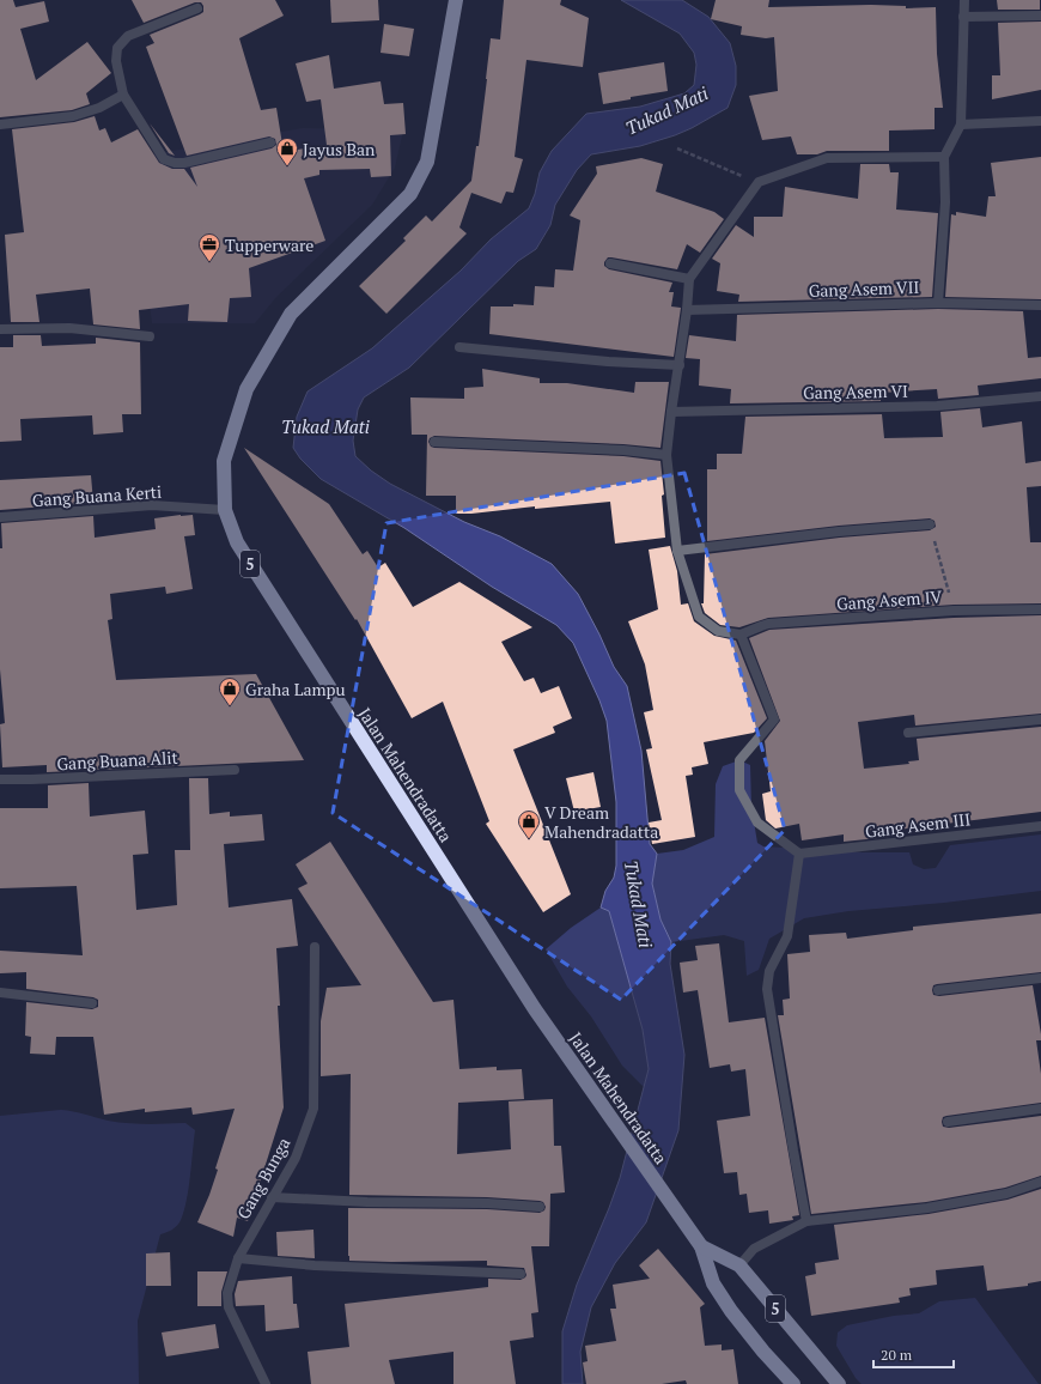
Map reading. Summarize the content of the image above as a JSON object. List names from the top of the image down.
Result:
{
  "streets": {
    "highway": ["5", "Jalan Mahendradatta"],
    "street": [
      "Gang Asem VII",
      "Gang Asem VI",
      "Gang Buana Kerti",
      "Gang Asem IV",
      "Gang Buana Alit",
      "Gang Asem III",
      "Gang Bunga"
    ]
  },
  "crossings": [
    ["Gang Buana Kerti", "Jalan Mahendradatta"]
  ],
  "water": ["Tukad Mati"],
  "places": {
    "shop": ["Jayus Ban", "Graha Lampu", "V Dream Mahendradatta"],
    "office": ["Tupperware"]
  },
  "scale_bar": "20 m"
}
